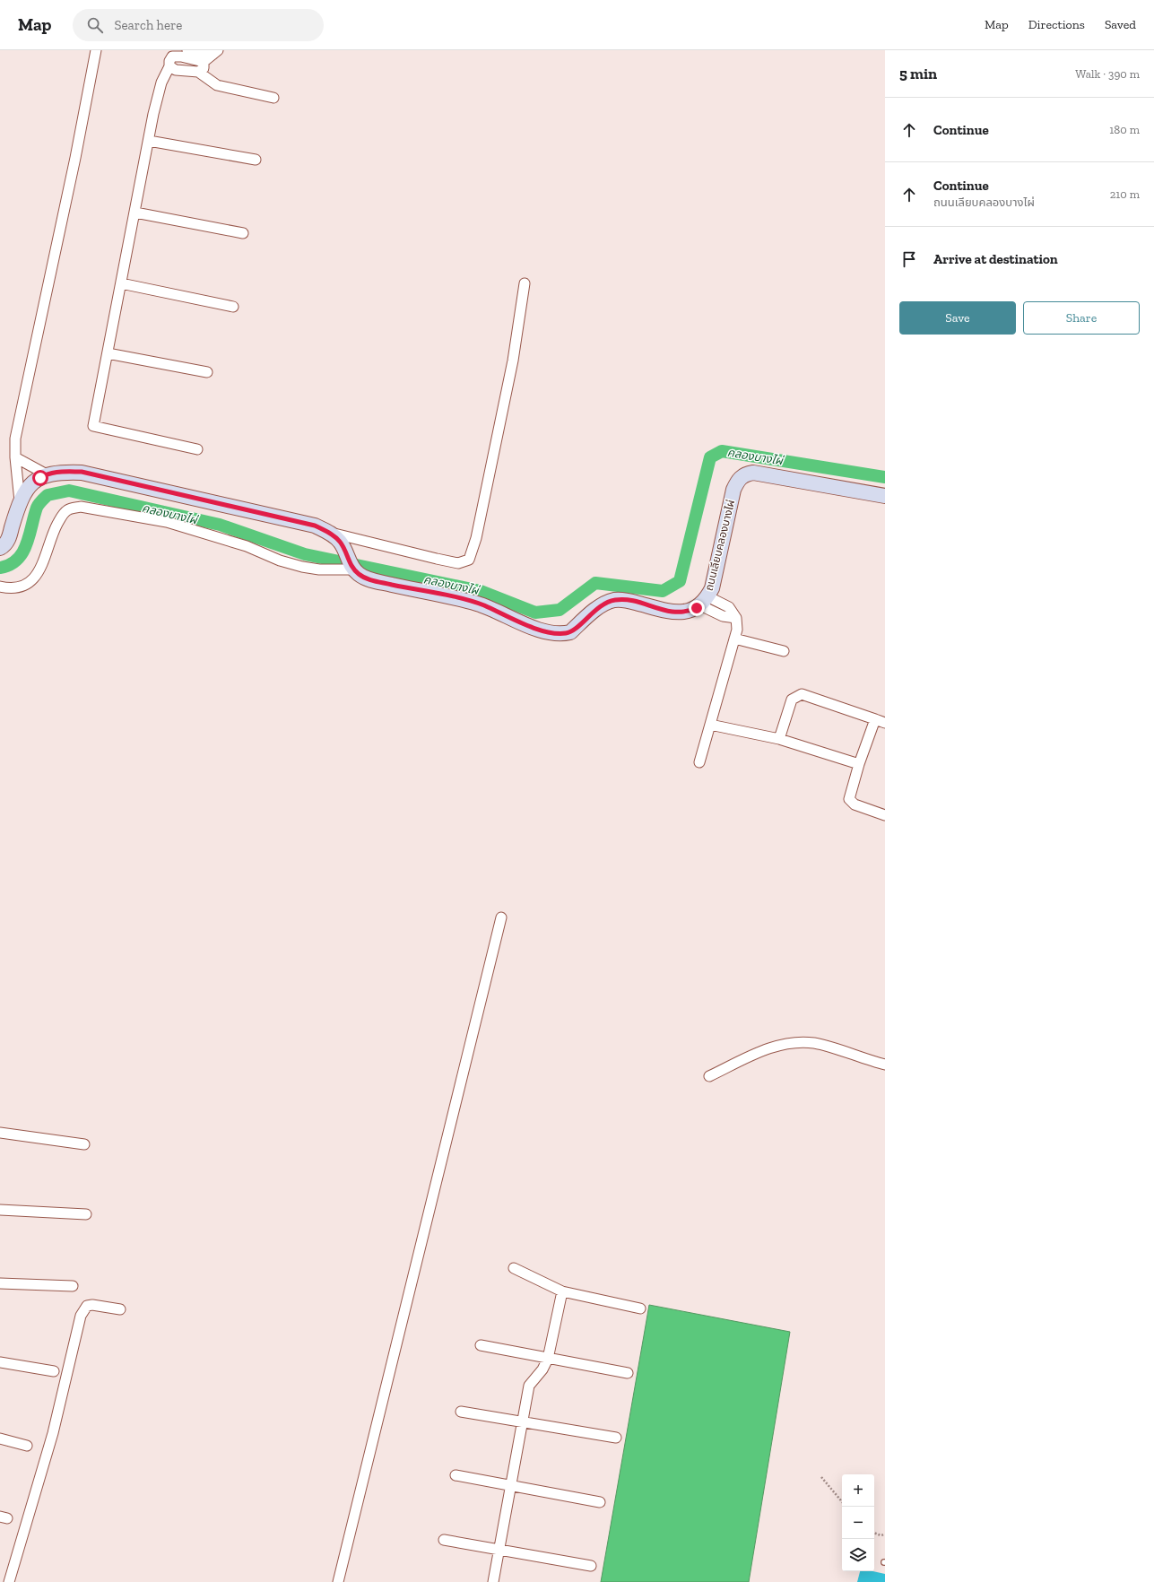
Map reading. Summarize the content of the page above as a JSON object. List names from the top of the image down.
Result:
{
  "streets": {
    "street": ["ถนนเลียบคลองบางไผ่"]
  },
  "water": ["คลองบางไผ่"],
  "page": {
    "header": "Map",
    "search": "Search here",
    "nav": ["Map", "Directions", "Saved"],
    "heading": ["5 min", "Walk · 390 m"],
    "list": [
      ["Continue", "180 m"],
      ["Continue", "ถนนเลียบคลองบางไผ่", "210 m"],
      "Arrive at destination"
    ],
    "buttons": ["Save", "Share"],
    "map_buttons": ["+", "−"]
  }
}
